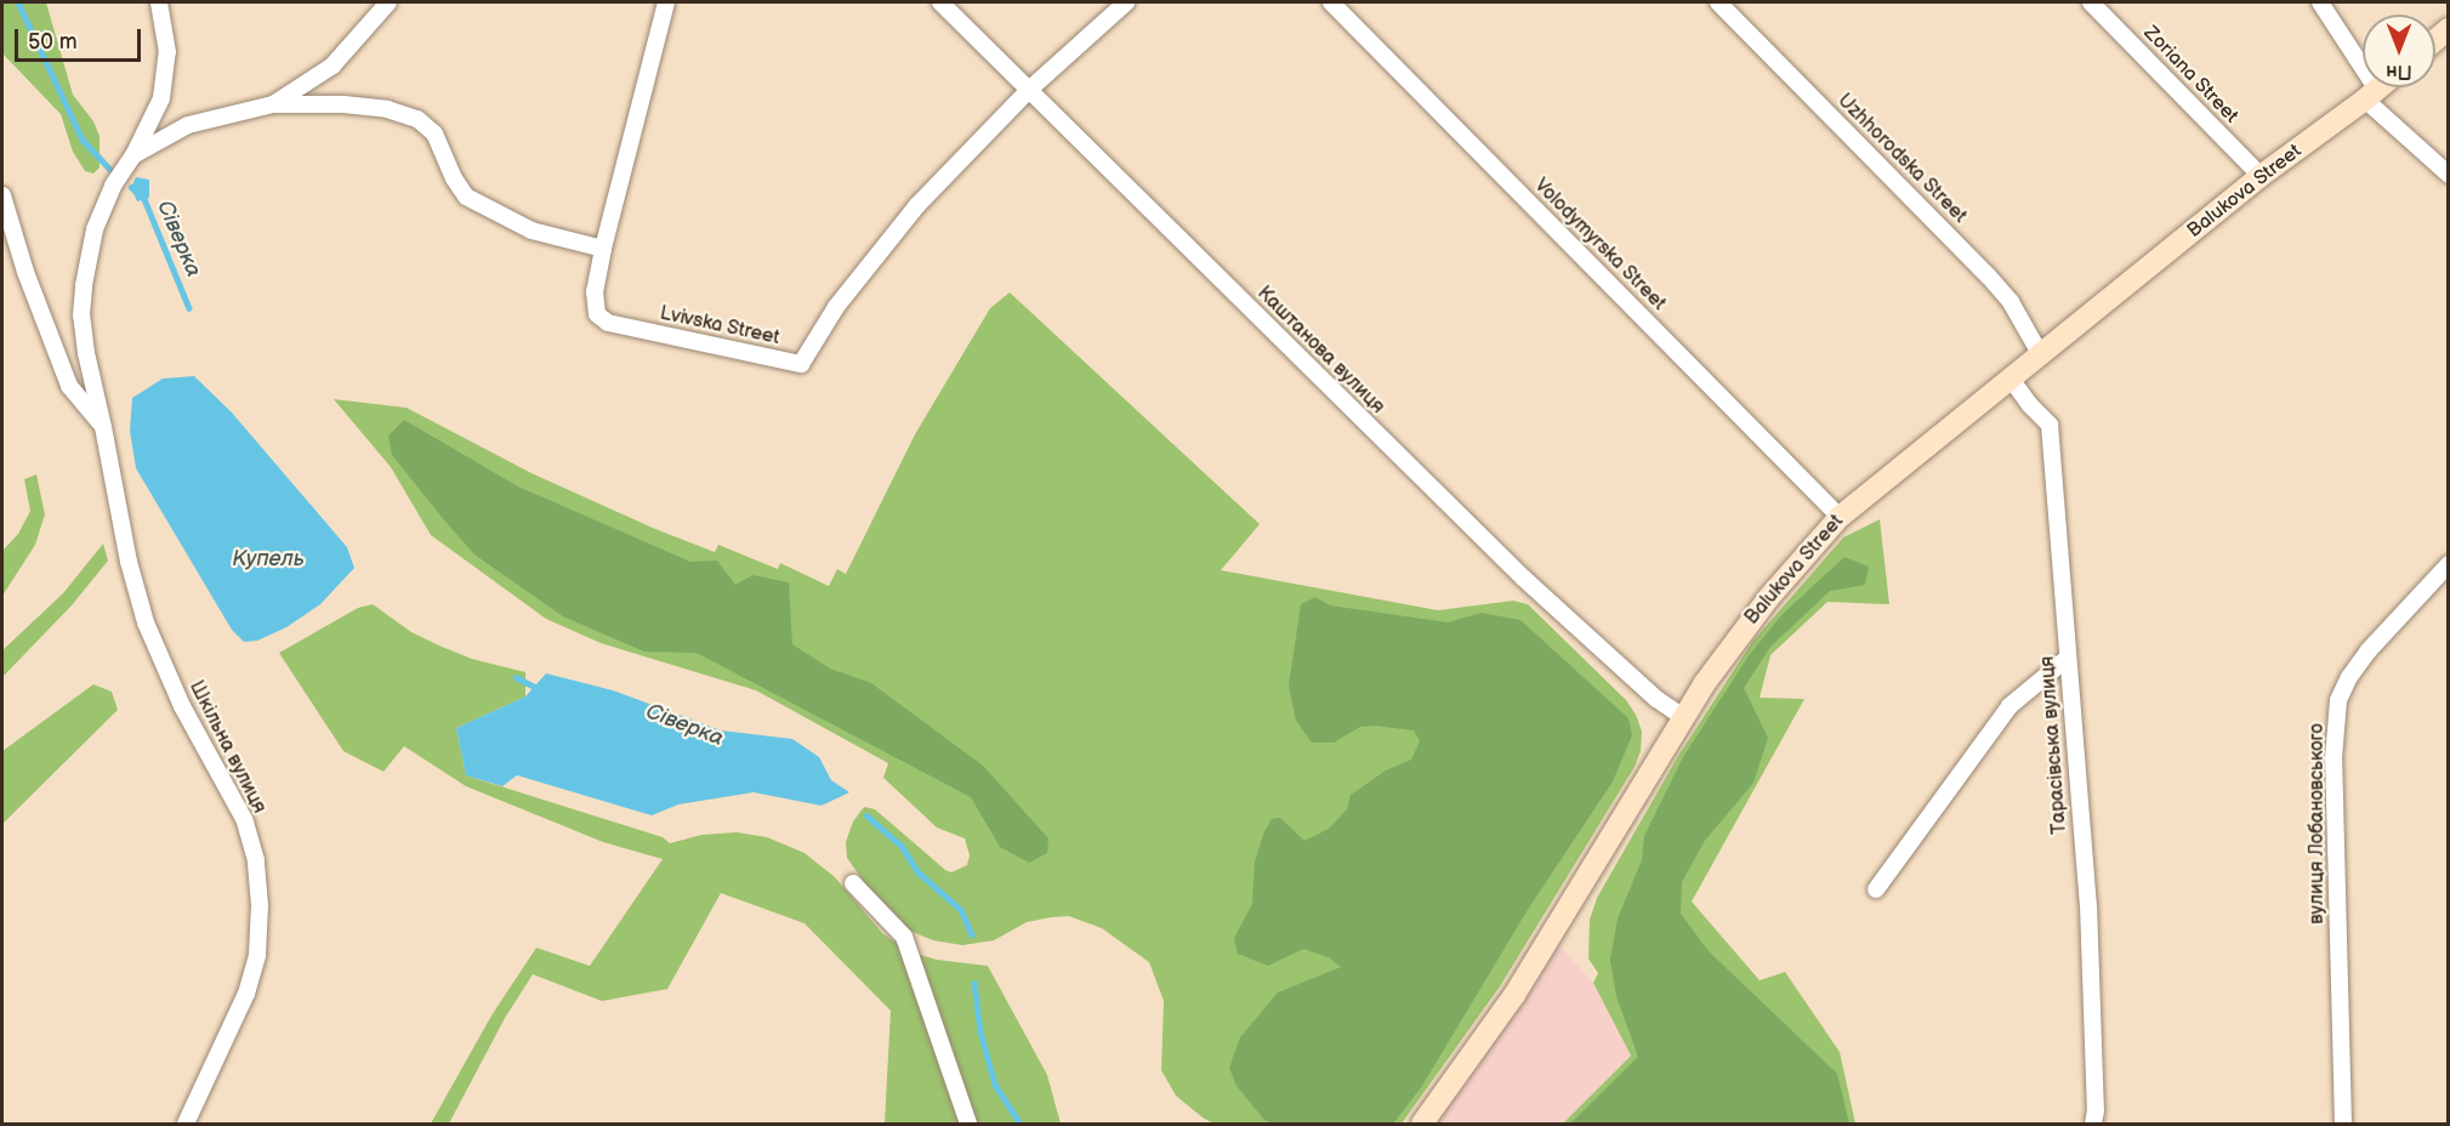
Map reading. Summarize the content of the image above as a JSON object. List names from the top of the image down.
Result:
{
  "streets": {
    "main road": ["Balukova Street"],
    "street": [
      "Zoriana Street",
      "Uzhhorodska Street",
      "Volodymyrska Street",
      "Lvivska Street",
      "Каштанова вулиця",
      "Тарасівська вулиця",
      "Шкільна вулиця",
      "вулиця Лобановського"
    ]
  },
  "crossings": [
    ["Zoriana Street", "Balukova Street"],
    ["Uzhhorodska Street", "Balukova Street"],
    ["Balukova Street", "Volodymyrska Street"],
    ["Balukova Street", "Каштанова вулиця"],
    ["Balukova Street", "Тарасівська вулиця"],
    ["Lvivska Street", "Каштанова вулиця"],
    ["Lvivska Street", "Шкільна вулиця"]
  ],
  "water": ["Сіверка", "Купель"],
  "scale_bar": "50 m",
  "north": "bottom"
}
